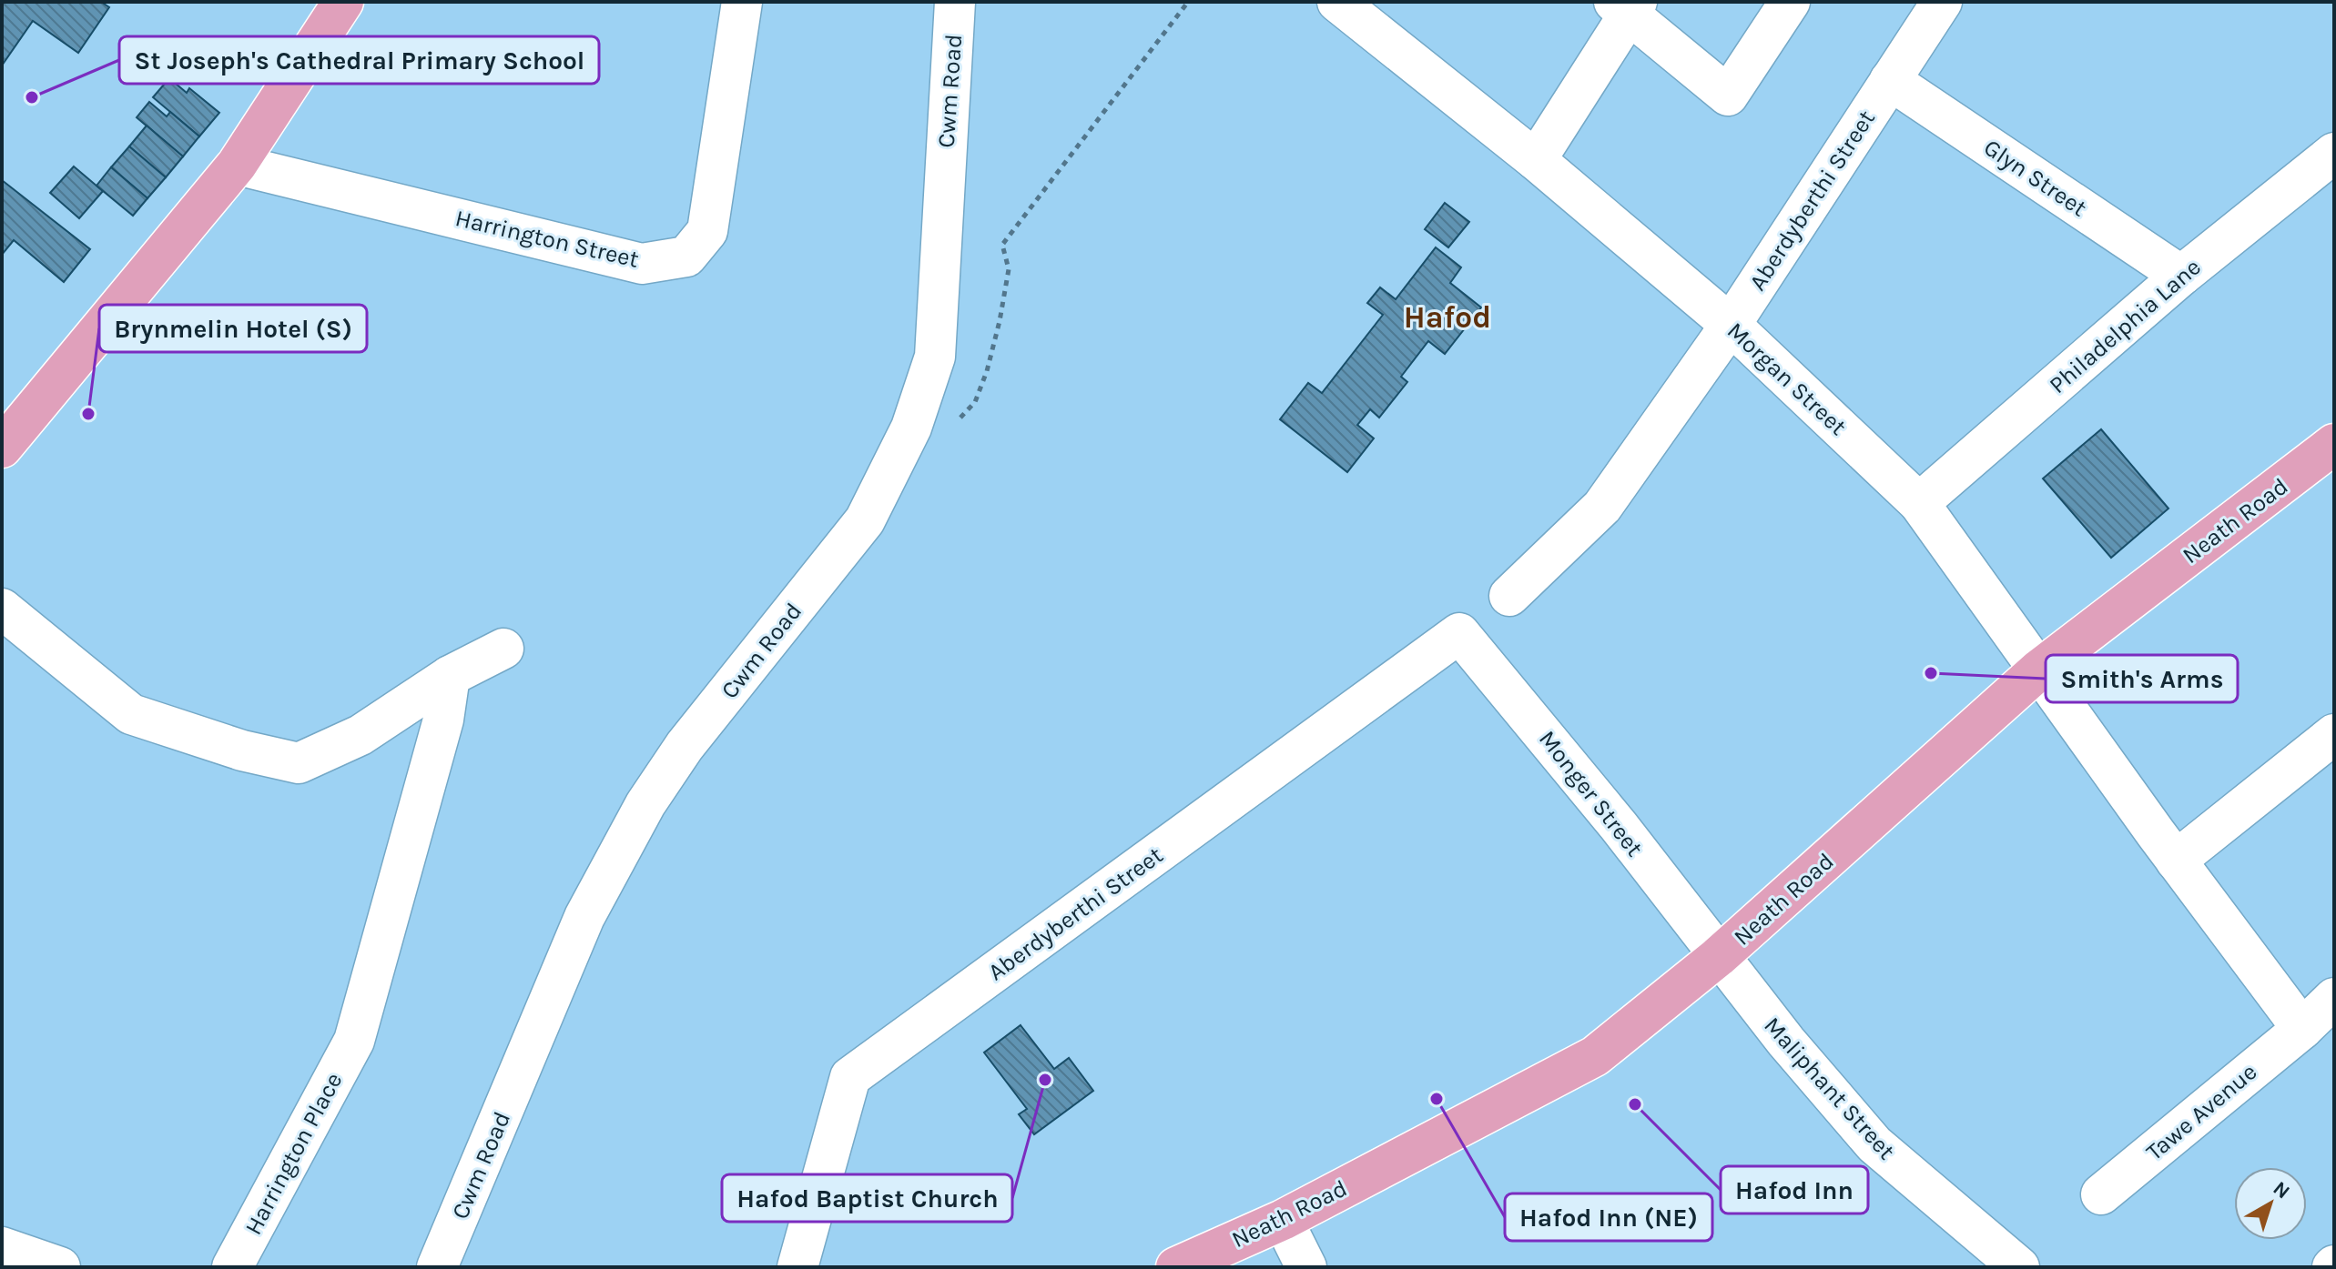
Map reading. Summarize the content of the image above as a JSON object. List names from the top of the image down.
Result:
{
  "streets": {
    "main road": ["Neath Road"],
    "street": [
      "Cwm Road",
      "Glyn Street",
      "Aberdyberthi Street",
      "Harrington Street",
      "Philadelphia Lane",
      "Morgan Street",
      "Monger Street",
      "Maliphant Street",
      "Tawe Avenue",
      "Harrington Place"
    ]
  },
  "crossings": [
    ["Glyn Street", "Aberdyberthi Street"],
    ["Glyn Street", "Philadelphia Lane"],
    ["Aberdyberthi Street", "Morgan Street"],
    ["Aberdyberthi Street", "Monger Street"],
    ["Philadelphia Lane", "Morgan Street"],
    ["Morgan Street", "Neath Road"],
    ["Neath Road", "Monger Street"],
    ["Neath Road", "Maliphant Street"],
    ["Monger Street", "Maliphant Street"]
  ],
  "districts": ["Hafod"],
  "places": [
    "St Joseph's Cathedral Primary School",
    "Brynmelin Hotel (S)",
    "Smith's Arms",
    "Hafod Baptist Church",
    "Hafod Inn (NE)",
    "Hafod Inn"
  ],
  "north": "top right"
}
